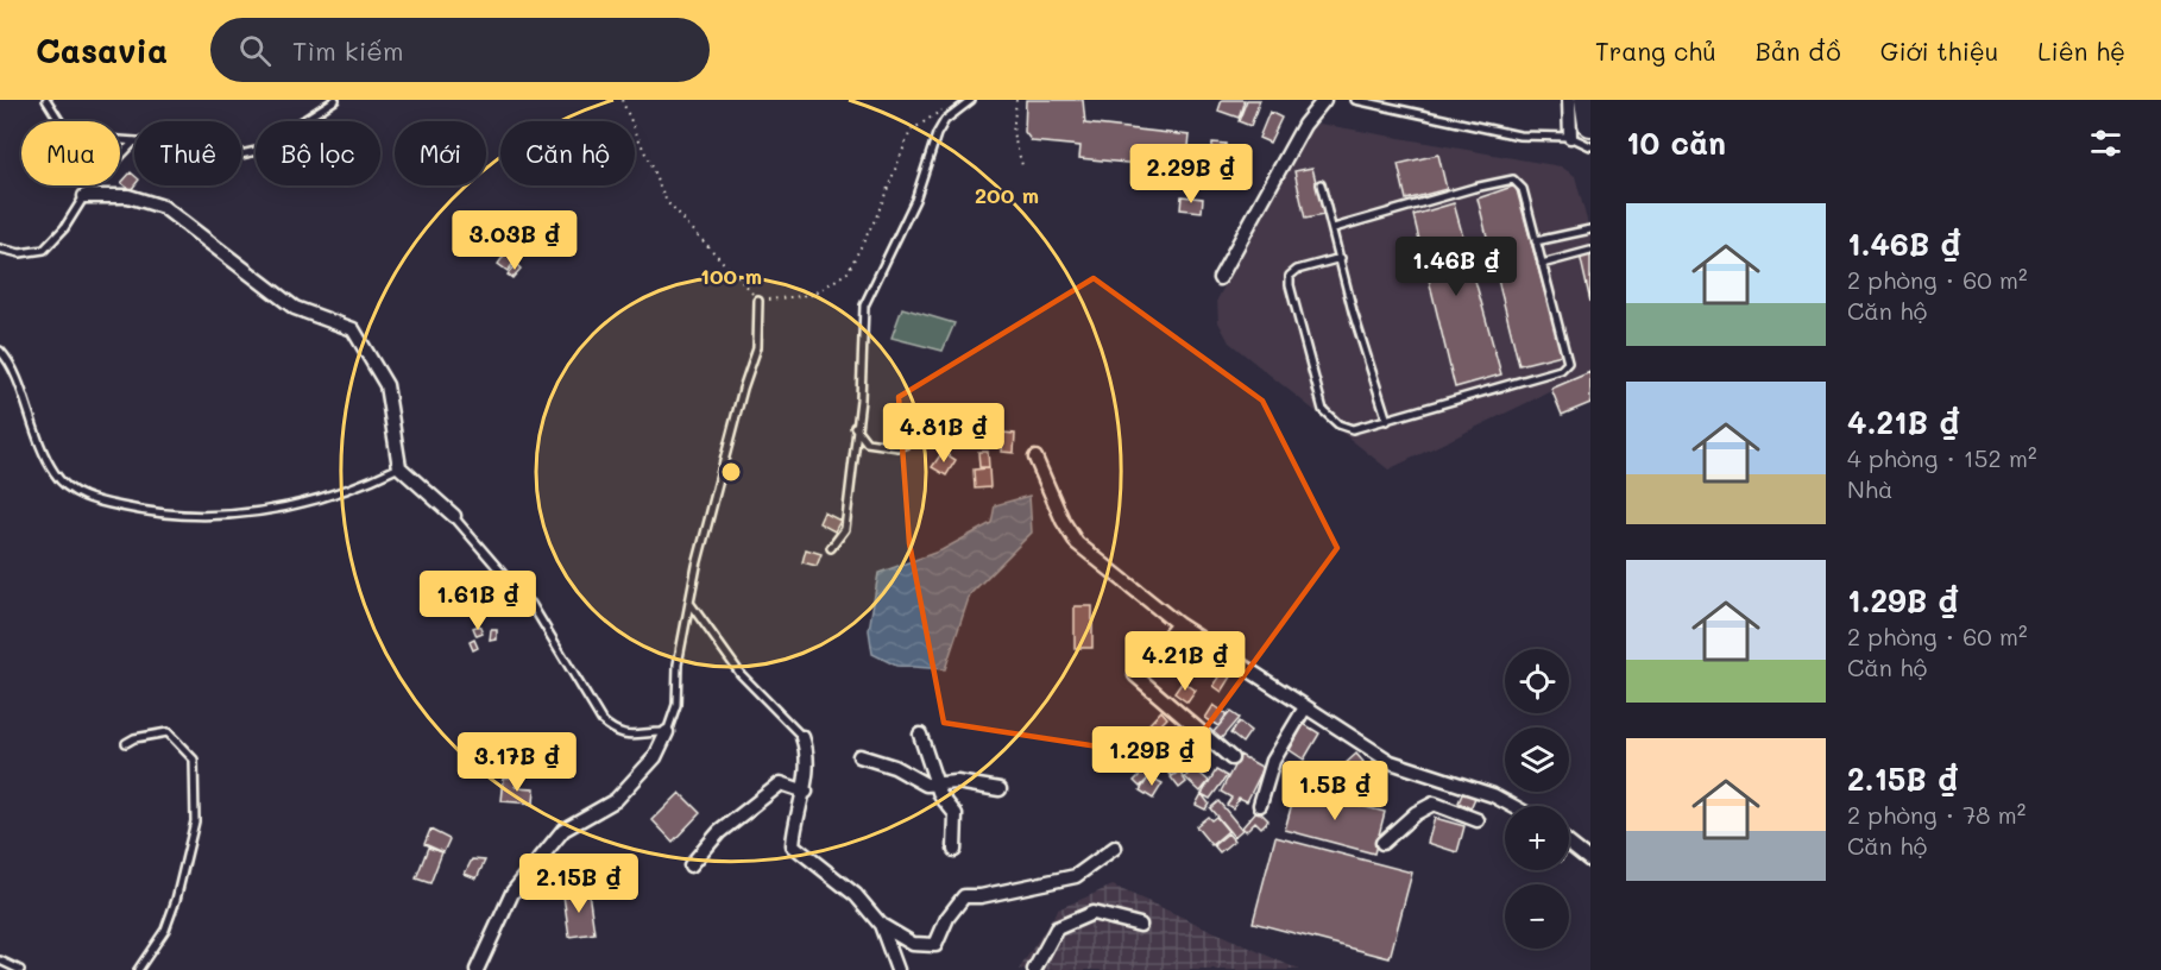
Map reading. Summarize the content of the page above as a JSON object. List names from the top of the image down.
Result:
{
  "page": {
    "header": "Casavia",
    "search": "Tìm kiếm",
    "nav": [
      "Trang chủ",
      "Bản đồ",
      "Giới thiệu",
      "Liên hệ"
    ],
    "heading": "10 căn",
    "chip": [
      "Mua",
      "Thuê",
      "Bộ lọc",
      "Mới",
      "Căn hộ"
    ],
    "price": [
      "2.29B ₫",
      "3.03B ₫",
      "1.46B ₫",
      "4.81B ₫",
      "1.61B ₫",
      "4.21B ₫",
      "1.29B ₫",
      "3.17B ₫",
      "1.5B ₫",
      "2.15B ₫"
    ],
    "list": [
      {
        "name": "1.46B ₫",
        "note": "2 phòng · 60 m² · Căn hộ"
      },
      {
        "name": "4.21B ₫",
        "note": "4 phòng · 152 m² · Nhà"
      },
      {
        "name": "1.29B ₫",
        "note": "2 phòng · 60 m² · Căn hộ"
      },
      {
        "name": "2.15B ₫",
        "note": "2 phòng · 78 m² · Căn hộ"
      }
    ],
    "map_buttons": ["+", "−"]
  },
  "rings": ["200 m", "100 m"]
}
